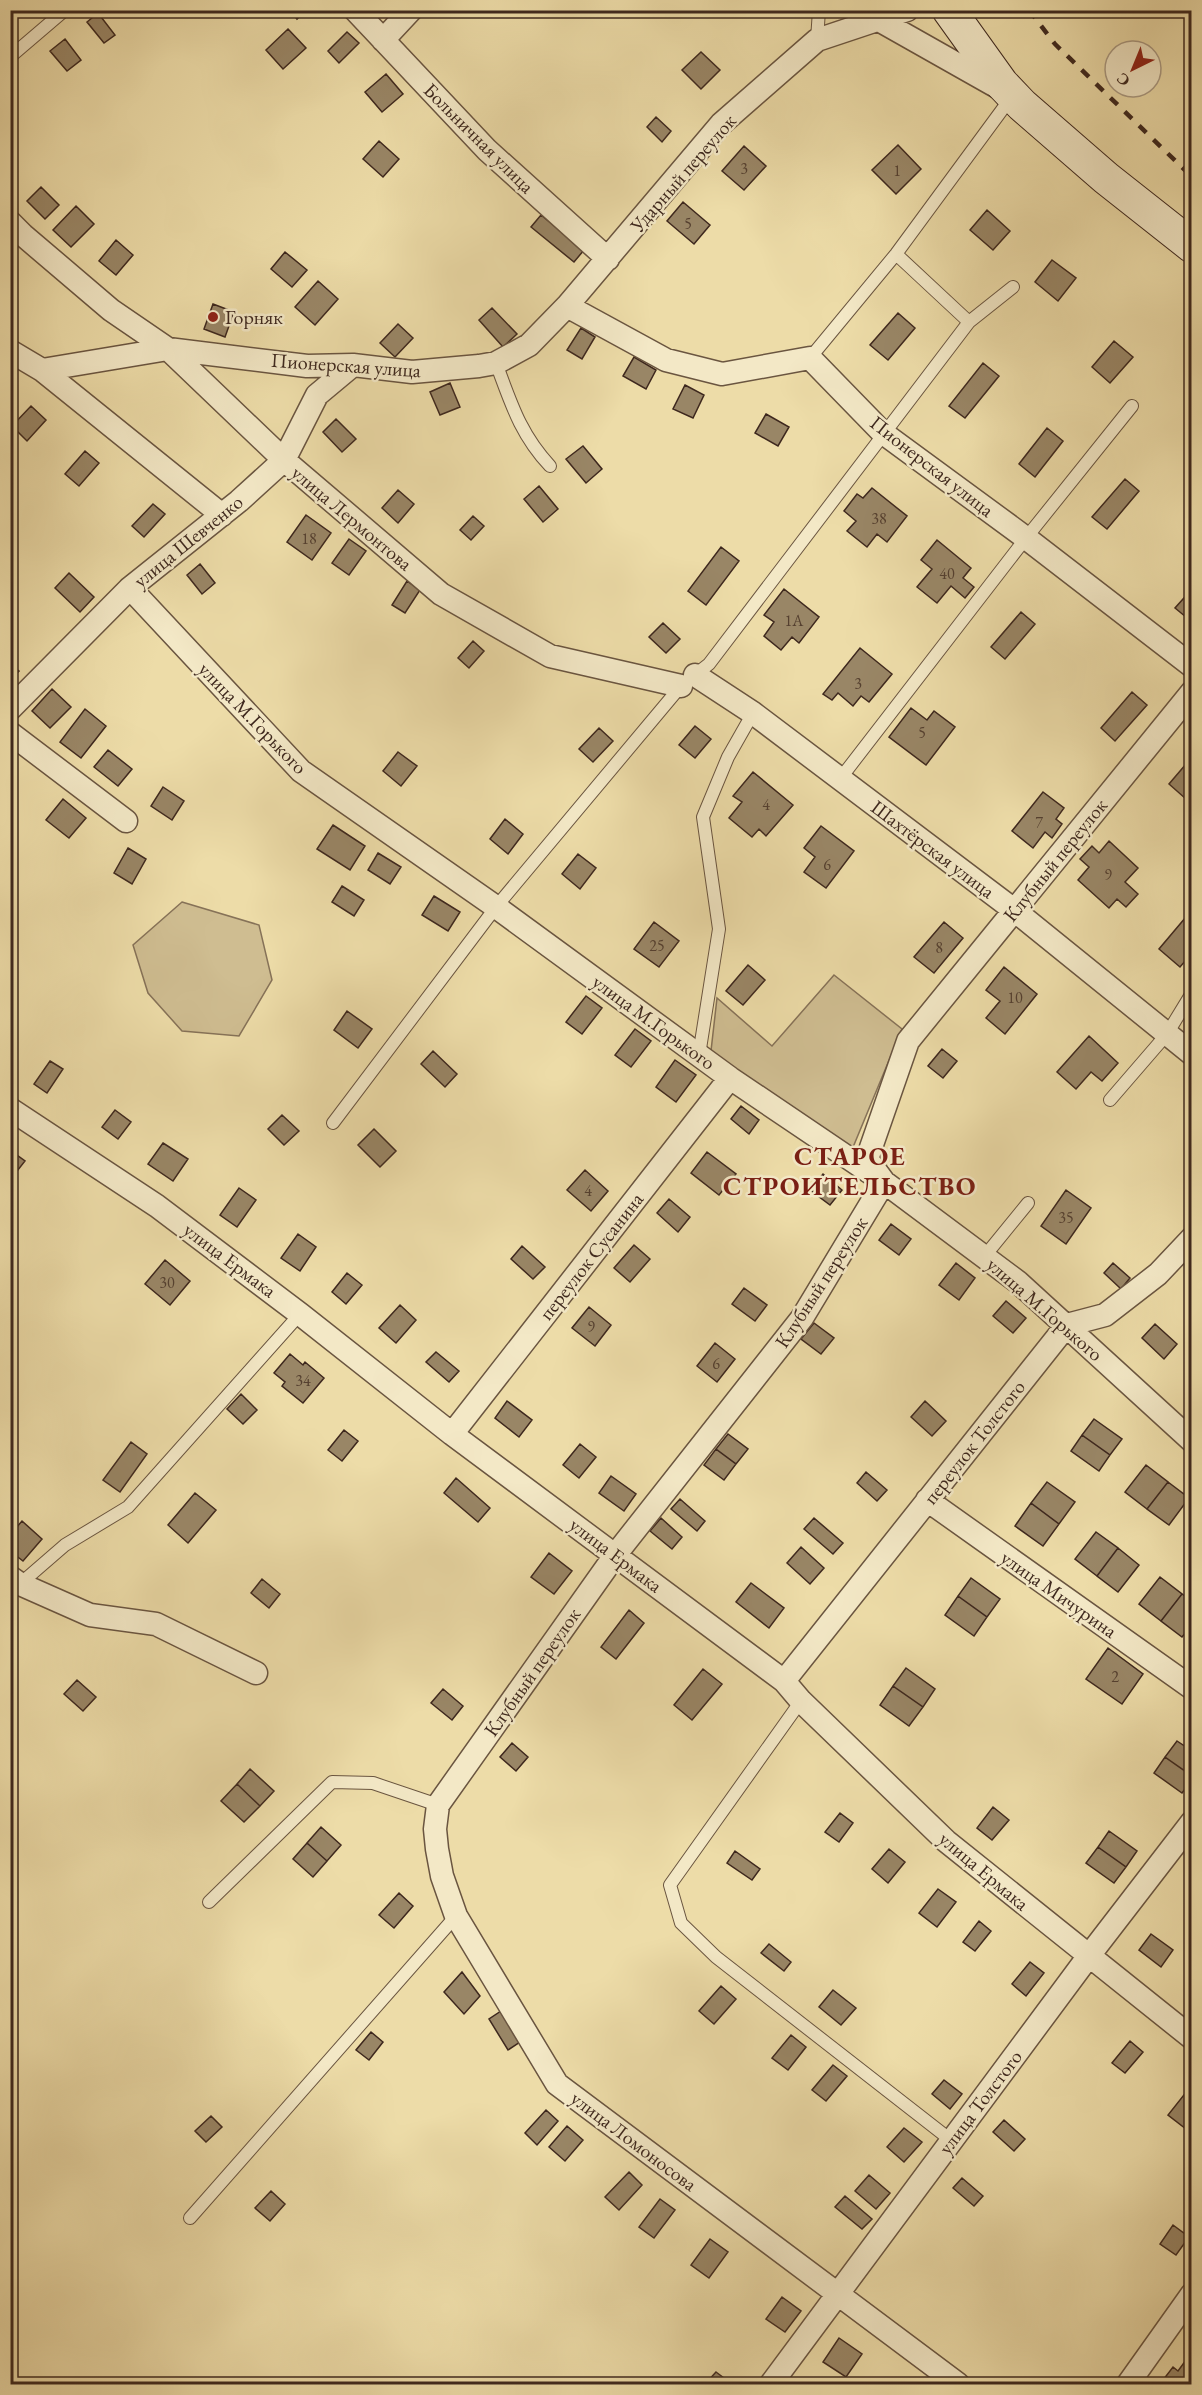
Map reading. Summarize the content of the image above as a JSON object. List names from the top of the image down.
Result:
{
  "streets": {
    "street": [
      "Больничная улица",
      "Ударный переулок",
      "Пионерская улица",
      "улица Лермонтова",
      "улица Шевченко",
      "улица М.Горького",
      "Шахтёрская улица",
      "Клубный переулок",
      "переулок Сусанина",
      "улица Ермака",
      "переулок Толстого",
      "улица Мичурина",
      "улица Толстого",
      "улица Ломоносова"
    ]
  },
  "crossings": [
    ["Больничная улица", "Ударный переулок"],
    ["Ударный переулок", "Пионерская улица"],
    ["Пионерская улица", "улица Лермонтова"],
    ["Пионерская улица", "улица Шевченко"],
    ["улица Лермонтова", "улица Шевченко"],
    ["улица Лермонтова", "Шахтёрская улица"],
    ["улица Шевченко", "улица М.Горького"],
    ["улица М.Горького", "Клубный переулок"],
    ["улица М.Горького", "переулок Сусанина"],
    ["улица М.Горького", "переулок Толстого"],
    ["Шахтёрская улица", "Клубный переулок"],
    ["Клубный переулок", "улица Ермака"],
    ["Клубный переулок", "улица Ломоносова"],
    ["переулок Сусанина", "улица Ермака"],
    ["улица Ермака", "переулок Толстого"],
    ["улица Ермака", "улица Толстого"],
    ["переулок Толстого", "улица Мичурина"],
    ["улица Толстого", "улица Ломоносова"]
  ],
  "districts": ["СТАРОЕ СТРОИТЕЛЬСТВО"],
  "places": ["Горняк"],
  "house_numbers": [
    "3",
    "1",
    "5",
    "38",
    "18",
    "40",
    "1А",
    "3",
    "5",
    "4",
    "7",
    "6",
    "9",
    "25",
    "8",
    "10",
    "4",
    "35",
    "30",
    "9",
    "6",
    "34",
    "2"
  ],
  "north": "bottom left"
}
